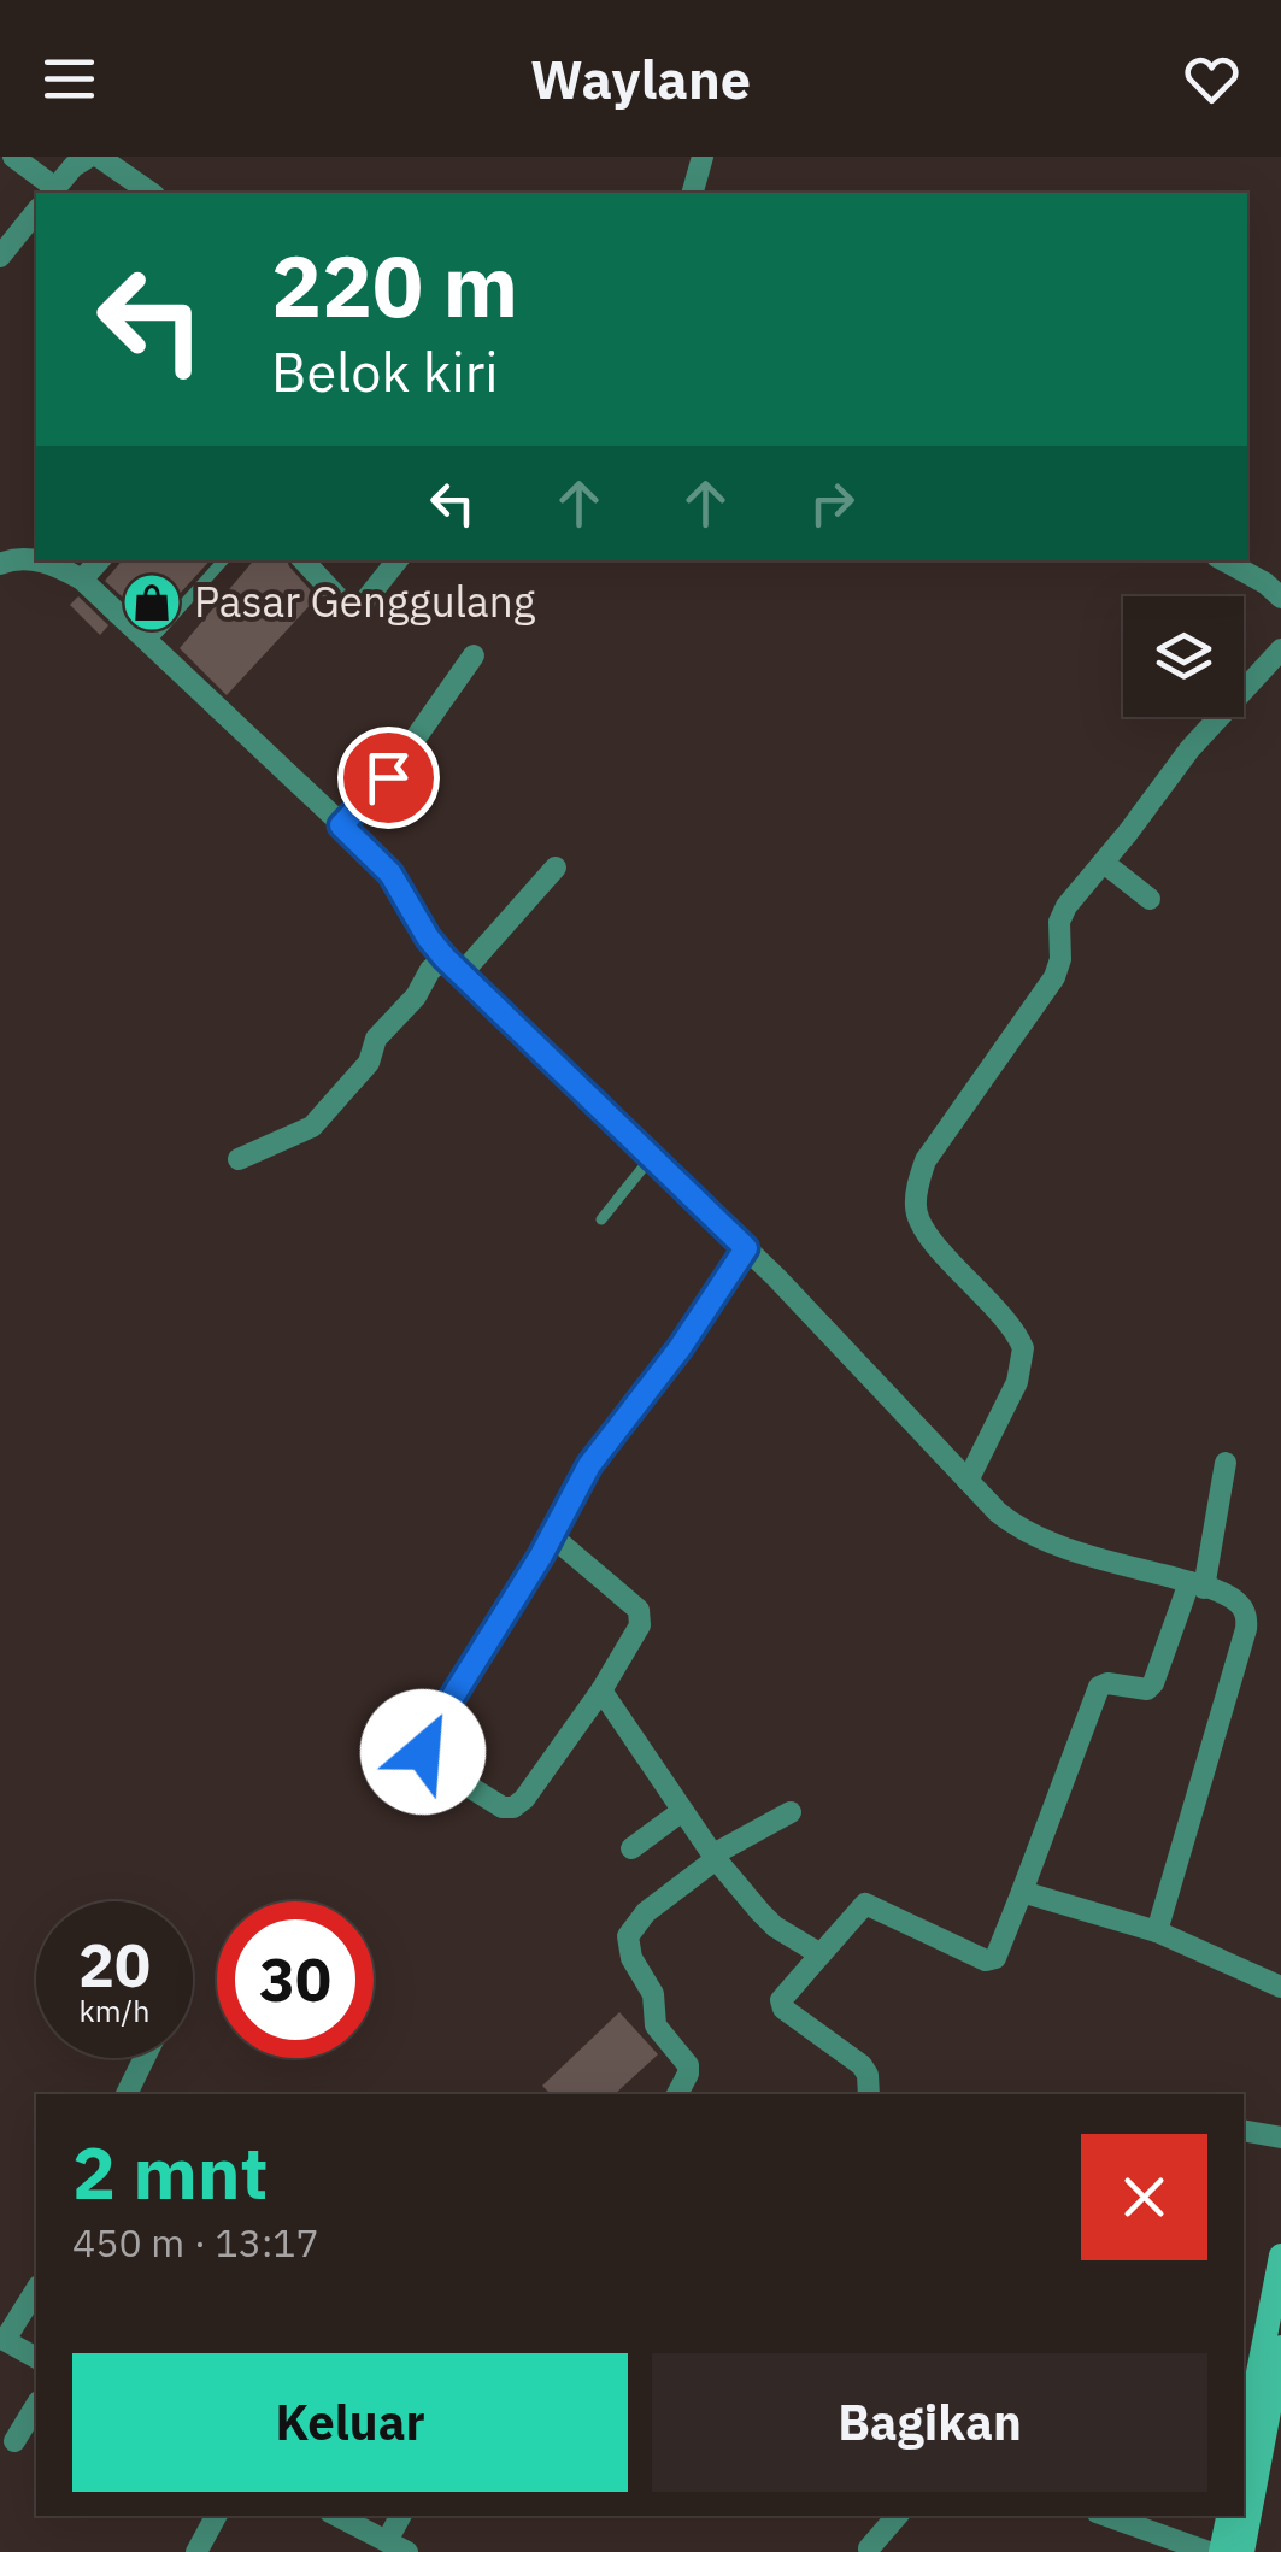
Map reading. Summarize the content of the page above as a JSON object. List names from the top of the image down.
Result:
{
  "places": {
    "shop": ["Pasar Genggulang"]
  },
  "page": {
    "header": "Waylane",
    "turn": ["220 m", "Belok kiri"],
    "speed": "20 km/h",
    "limit": "30",
    "heading": ["2 mnt", "450 m · 13:17"],
    "buttons": ["Keluar", "Bagikan"]
  }
}
